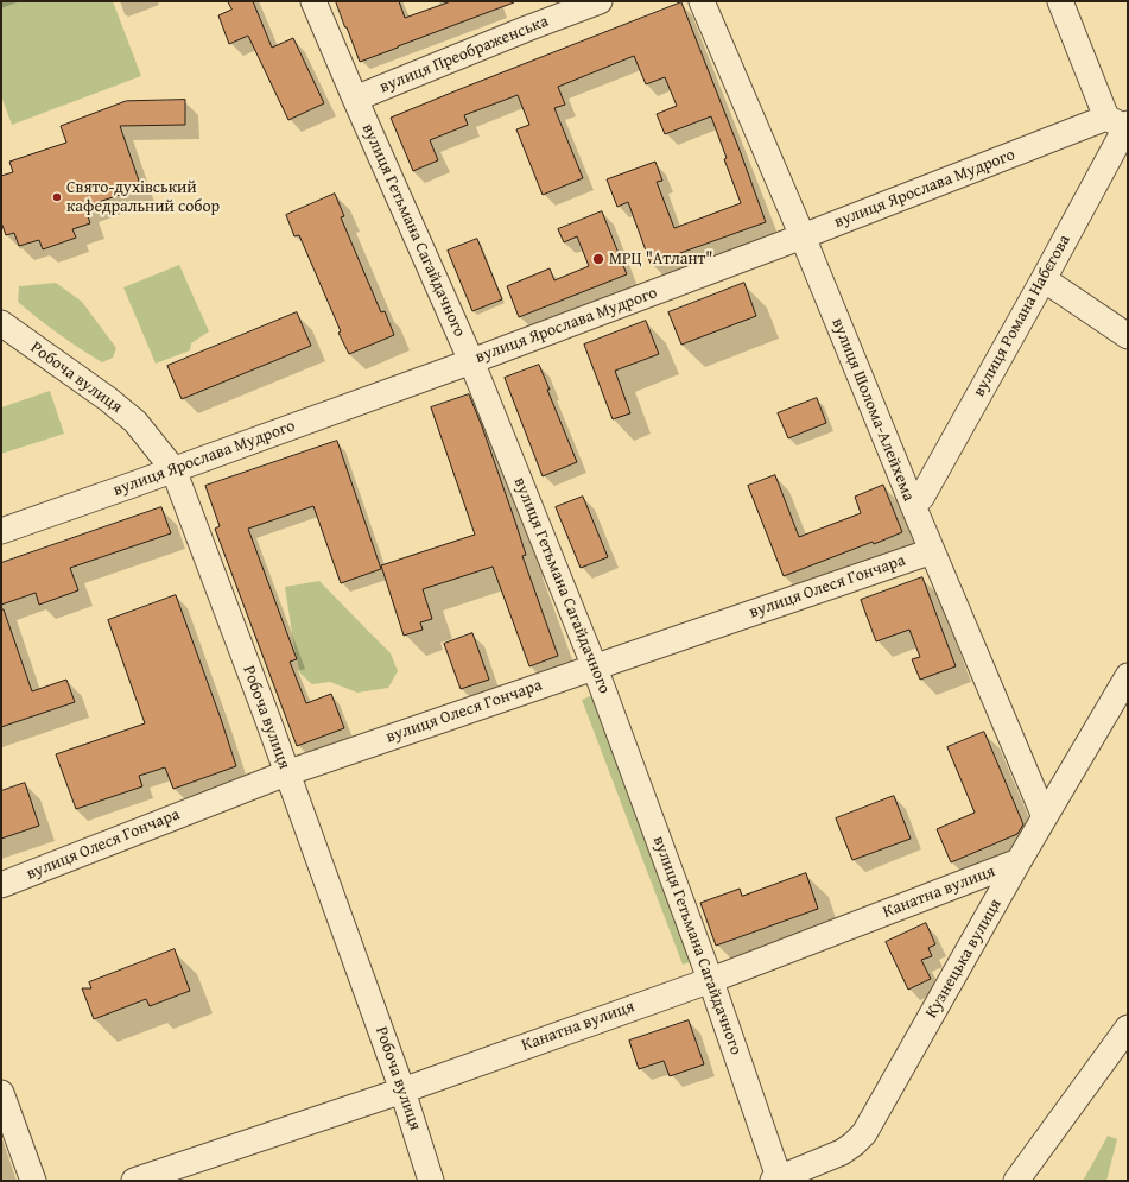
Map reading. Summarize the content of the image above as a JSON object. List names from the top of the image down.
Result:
{
  "streets": {
    "street": [
      "вулиця Преображенська",
      "вулиця Ярослава Мудрого",
      "вулиця Гетьмана Сагайдачного",
      "вулиця Романа Набєгова",
      "Робоча вулиця",
      "вулиця Шолома-Алейхема",
      "вулиця Олеся Гончара",
      "Канатна вулиця",
      "Кузнецька вулиця"
    ]
  },
  "crossings": [
    ["вулиця Преображенська", "вулиця Гетьмана Сагайдачного"],
    ["вулиця Ярослава Мудрого", "вулиця Гетьмана Сагайдачного"],
    ["вулиця Ярослава Мудрого", "вулиця Романа Набєгова"],
    ["вулиця Ярослава Мудрого", "Робоча вулиця"],
    ["вулиця Ярослава Мудрого", "вулиця Шолома-Алейхема"],
    ["вулиця Гетьмана Сагайдачного", "вулиця Олеся Гончара"],
    ["вулиця Гетьмана Сагайдачного", "Канатна вулиця"],
    ["вулиця Гетьмана Сагайдачного", "Кузнецька вулиця"],
    ["вулиця Романа Набєгова", "вулиця Шолома-Алейхема"],
    ["Робоча вулиця", "вулиця Олеся Гончара"],
    ["Робоча вулиця", "Канатна вулиця"],
    ["вулиця Шолома-Алейхема", "вулиця Олеся Гончара"],
    ["вулиця Шолома-Алейхема", "Кузнецька вулиця"],
    ["Канатна вулиця", "Кузнецька вулиця"]
  ],
  "places": ["Свято-духівський кафедральний собор", "МРЦ \"Атлант\""]
}
